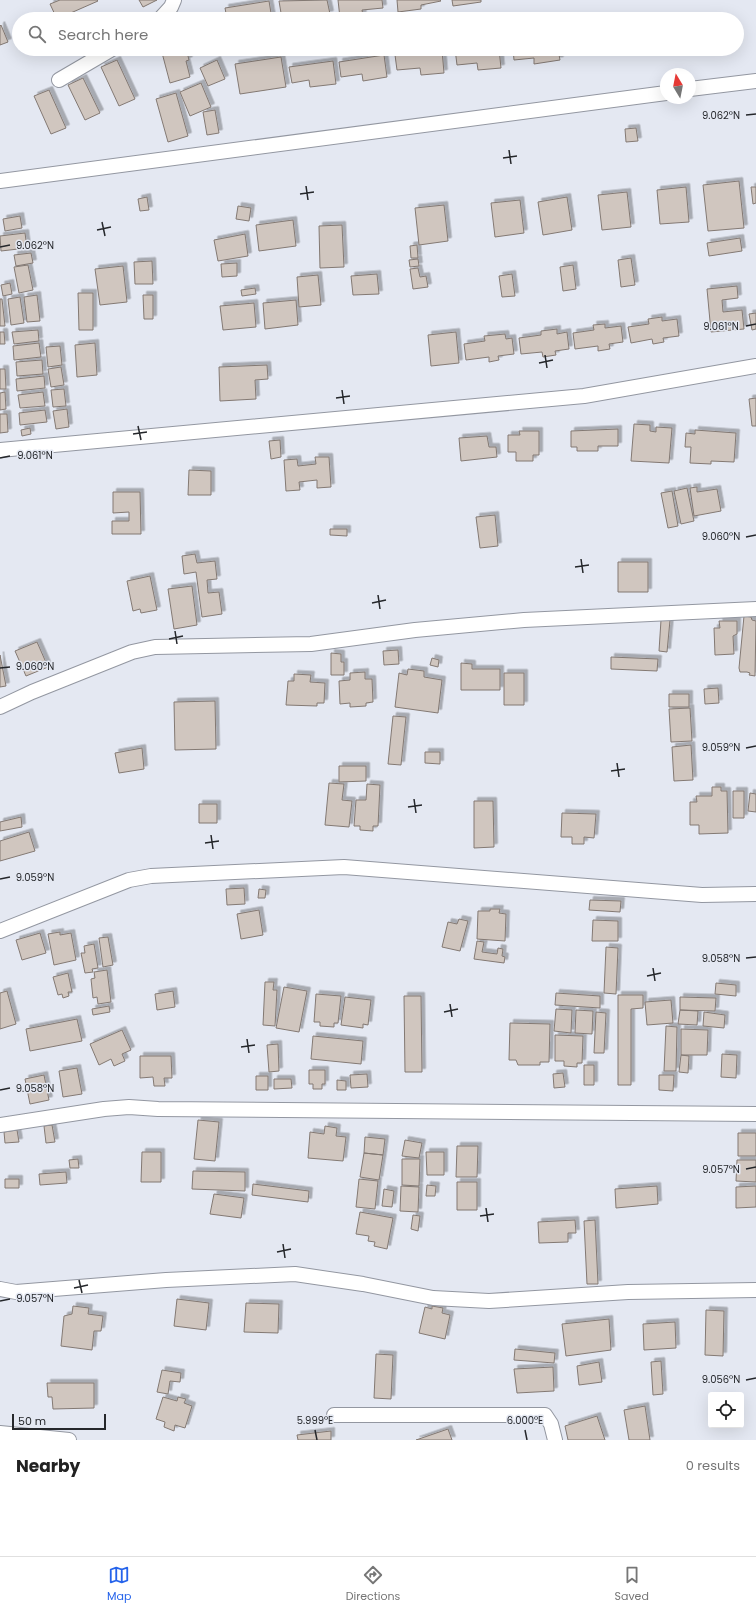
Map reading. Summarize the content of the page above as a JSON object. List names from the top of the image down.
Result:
{
  "scale_bar": "50 m",
  "north": "top",
  "page": {
    "search": "Search here",
    "scale": "50 m",
    "heading": ["Nearby", "0 results"],
    "nav": ["Map", "Directions", "Saved"]
  },
  "coordinates": [
    "9.062°N",
    "9.061°N",
    "9.060°N",
    "9.059°N",
    "9.058°N",
    "9.057°N",
    "9.056°N",
    "5.999°E",
    "6.000°E"
  ]
}
